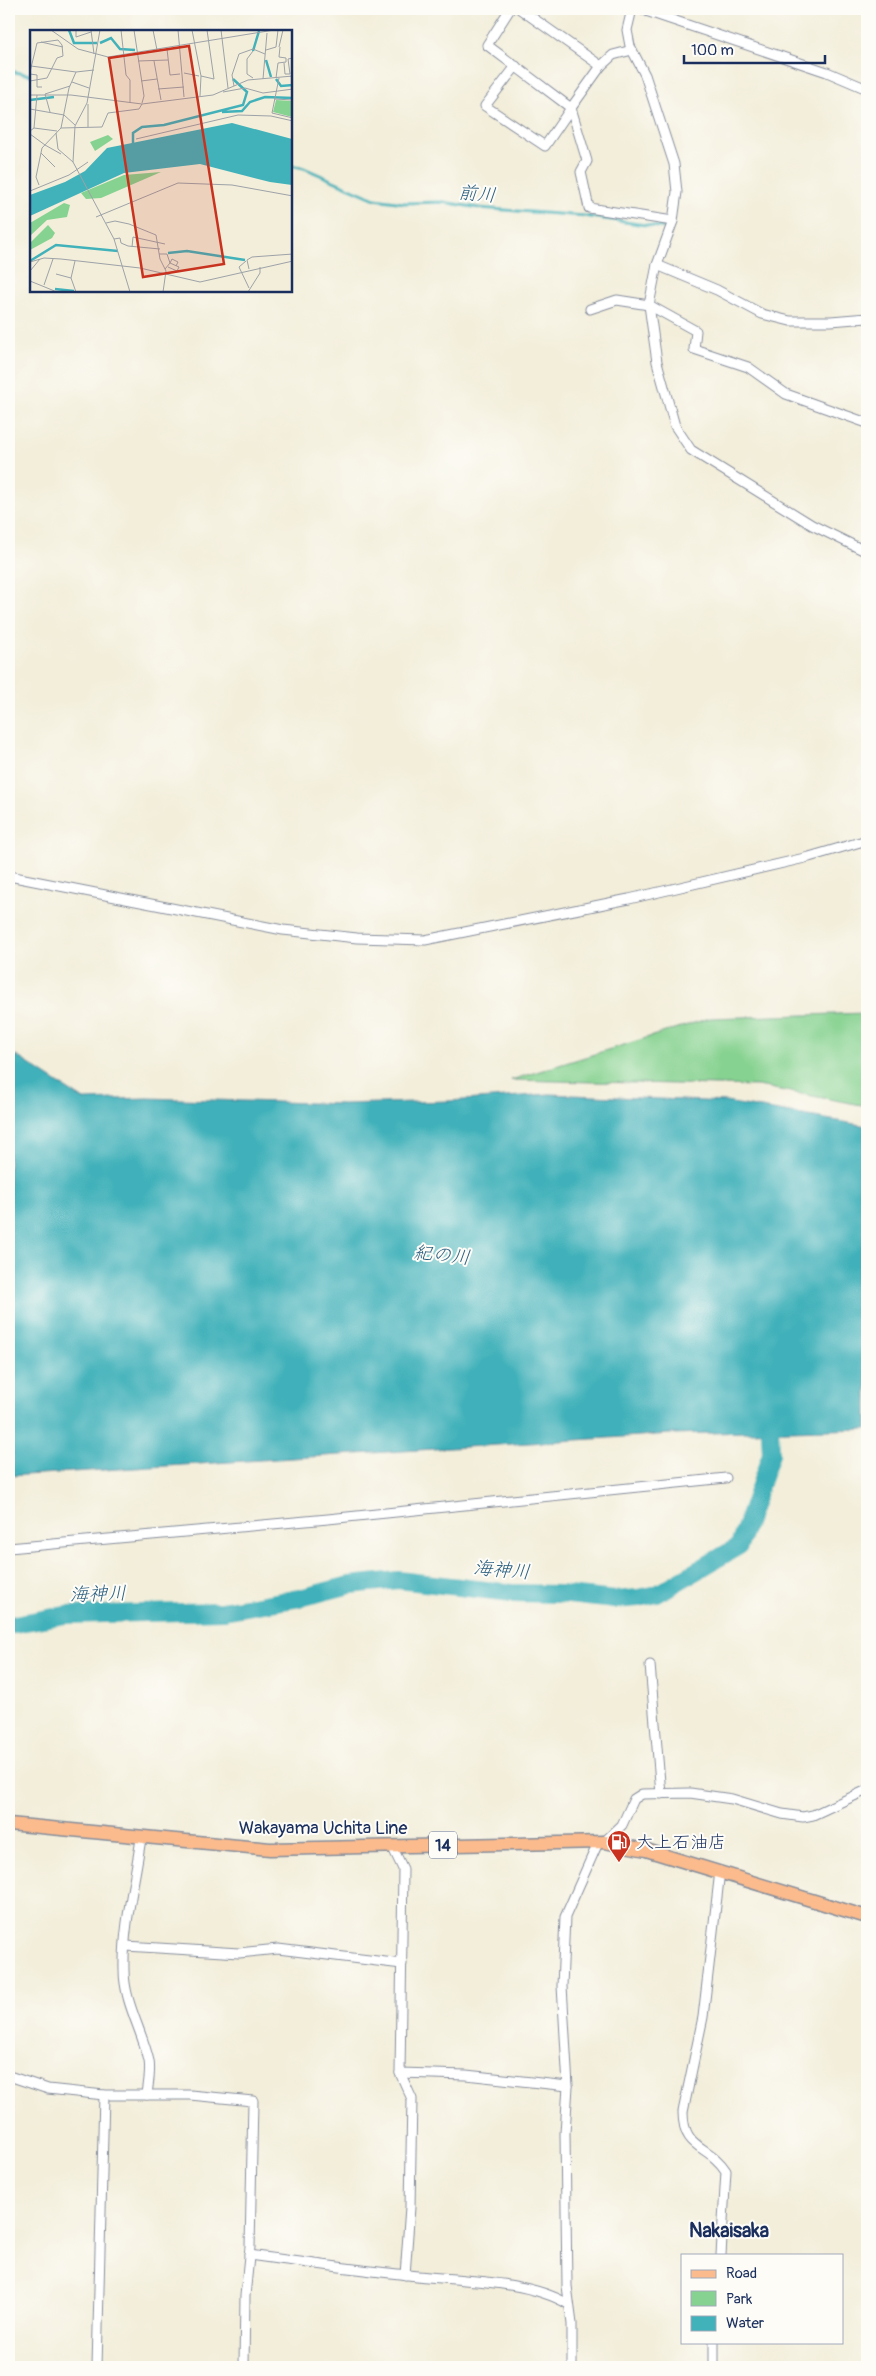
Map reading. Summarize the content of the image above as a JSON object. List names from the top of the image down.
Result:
{
  "streets": {
    "main road": ["Wakayama Uchita Line", "14"]
  },
  "districts": ["Nakaisaka"],
  "water": ["前川", "紀の川", "海神川"],
  "places": {
    "fuel station": ["大上石油店"]
  },
  "legend": ["Road", "Park", "Water"],
  "scale_bar": "100 m"
}
